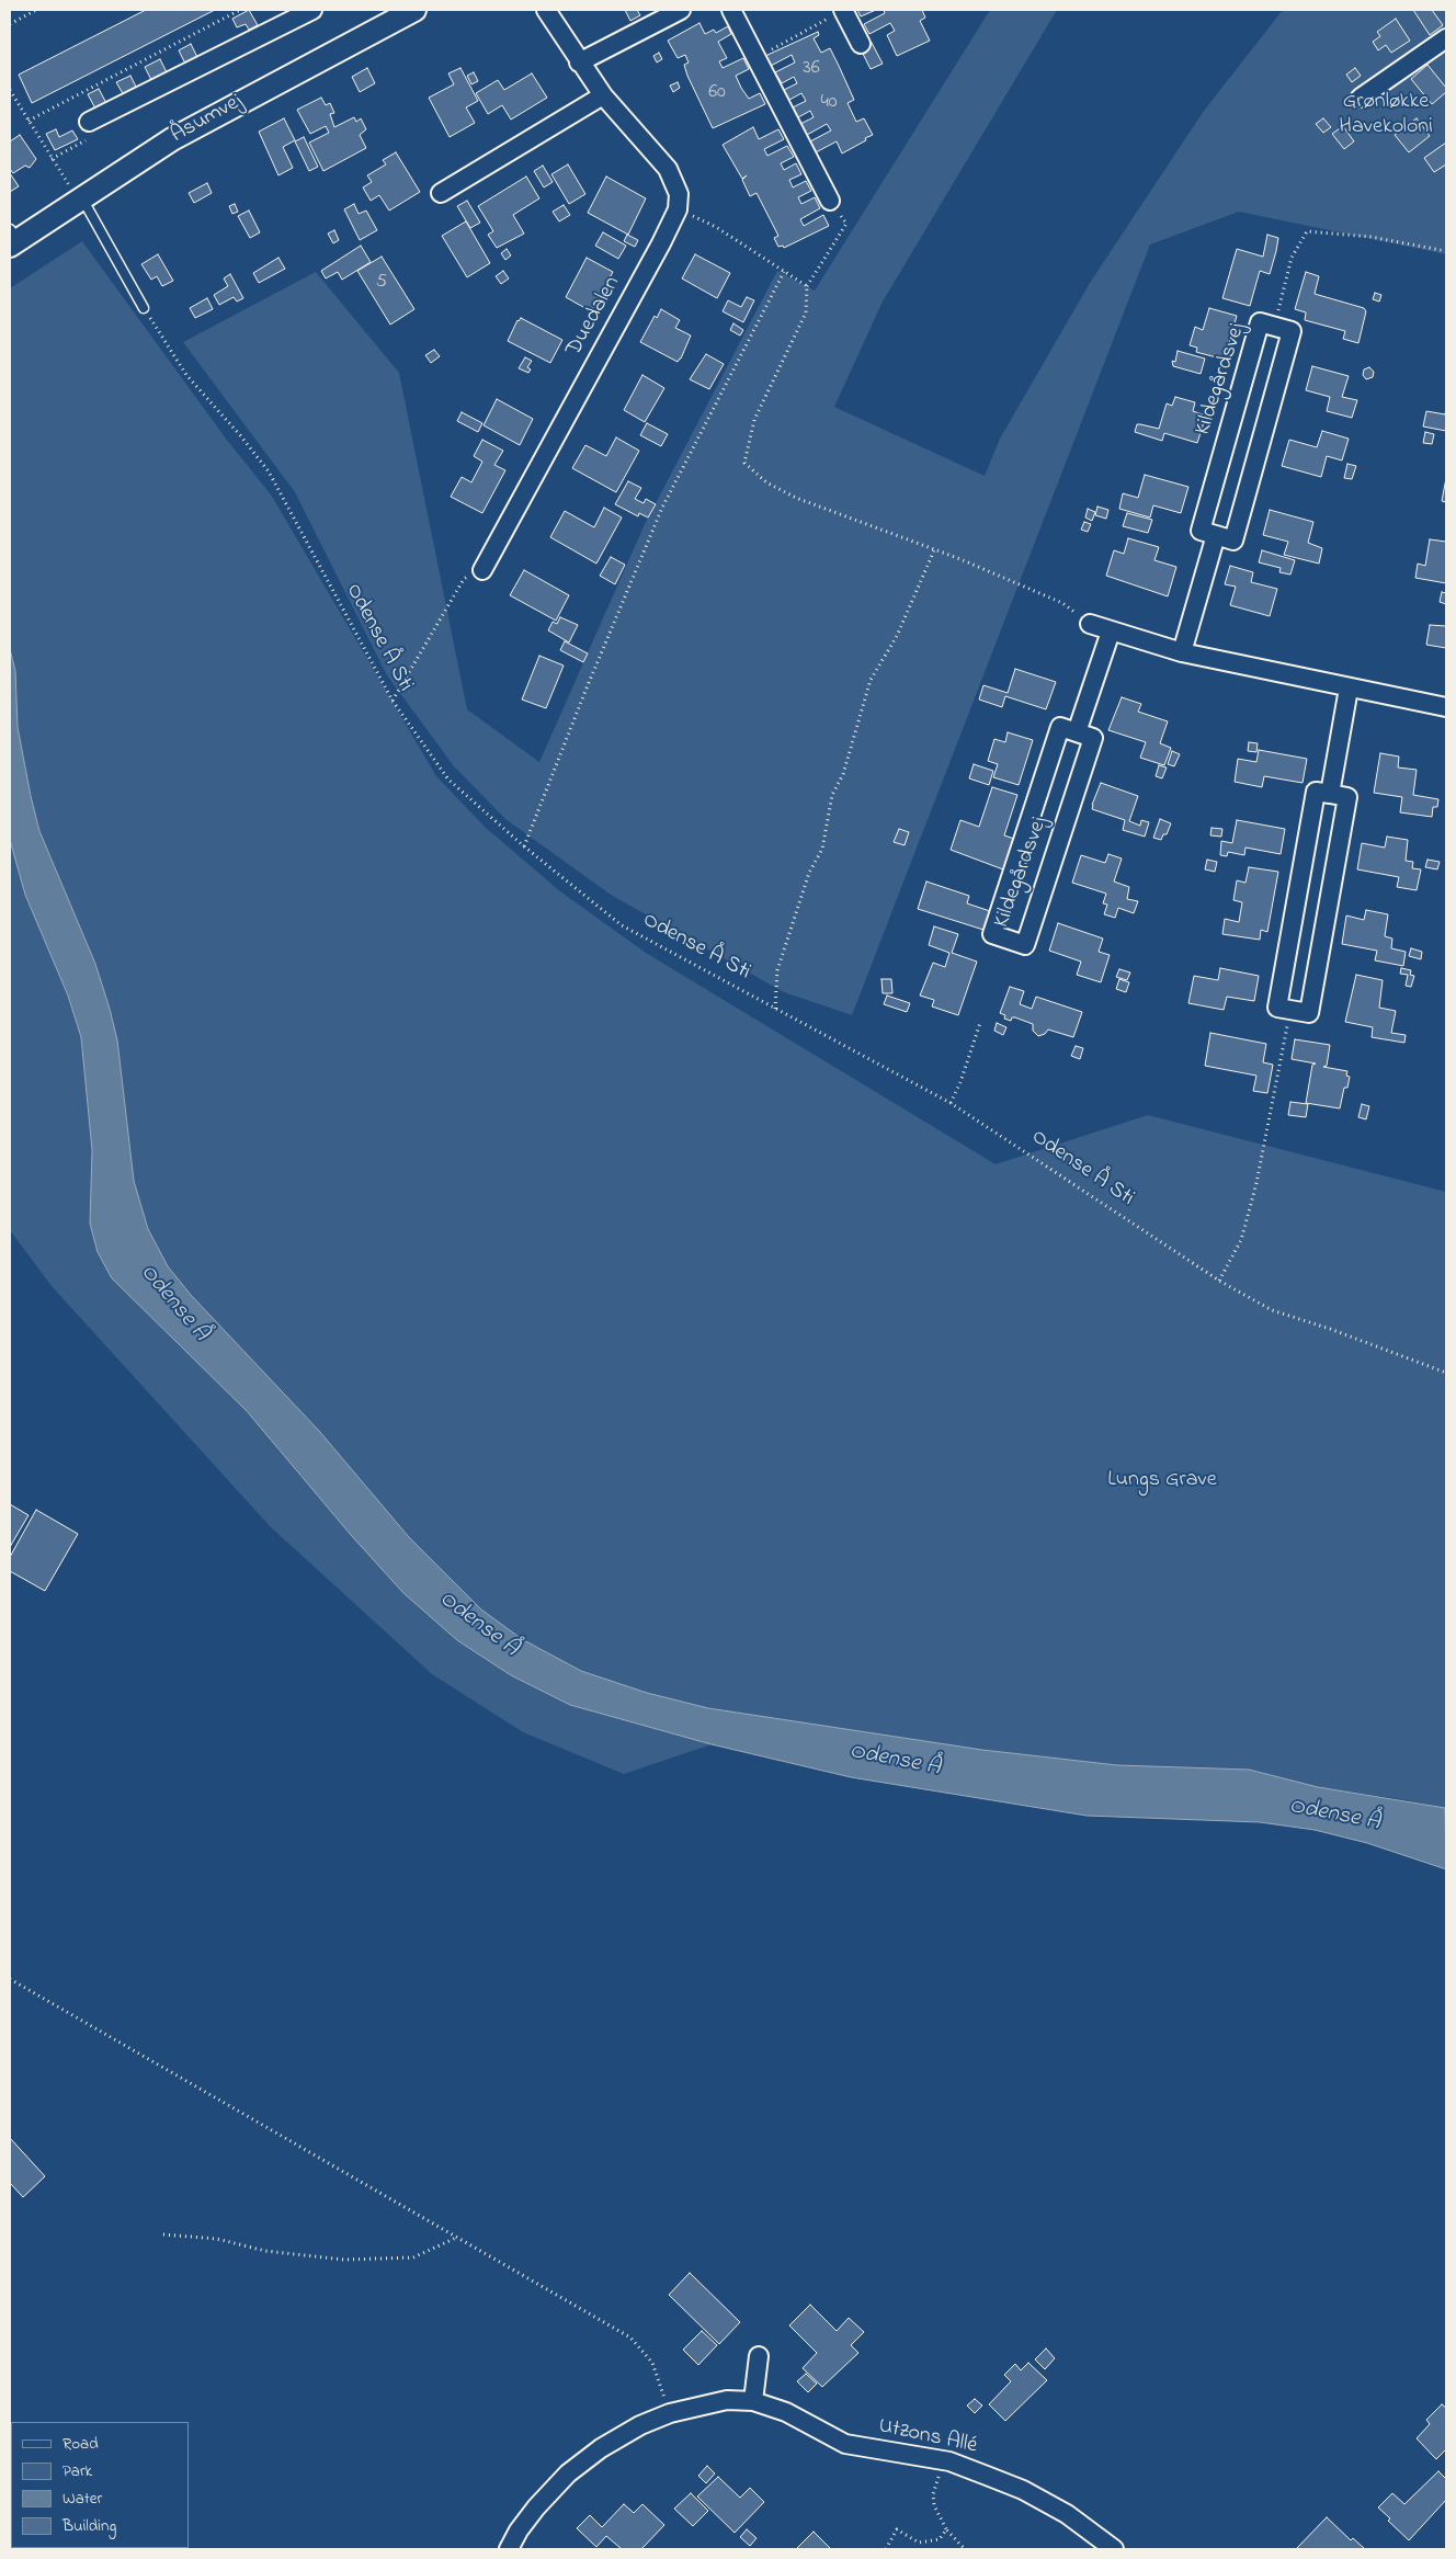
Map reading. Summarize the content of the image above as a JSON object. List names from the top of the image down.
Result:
{
  "streets": {
    "street": [
      "Åsumvej",
      "Duedalen",
      "Kildegårdsvej",
      "Utzons Allé"
    ],
    "path": ["Odense Å Sti"]
  },
  "water": ["Odense Å"],
  "parks": ["Grønløkke Havekoloni", "Lungs Grave"],
  "house_numbers": [
    "36",
    "60",
    "40",
    "5"
  ],
  "legend": [
    "Road",
    "Park",
    "Water",
    "Building"
  ]
}
